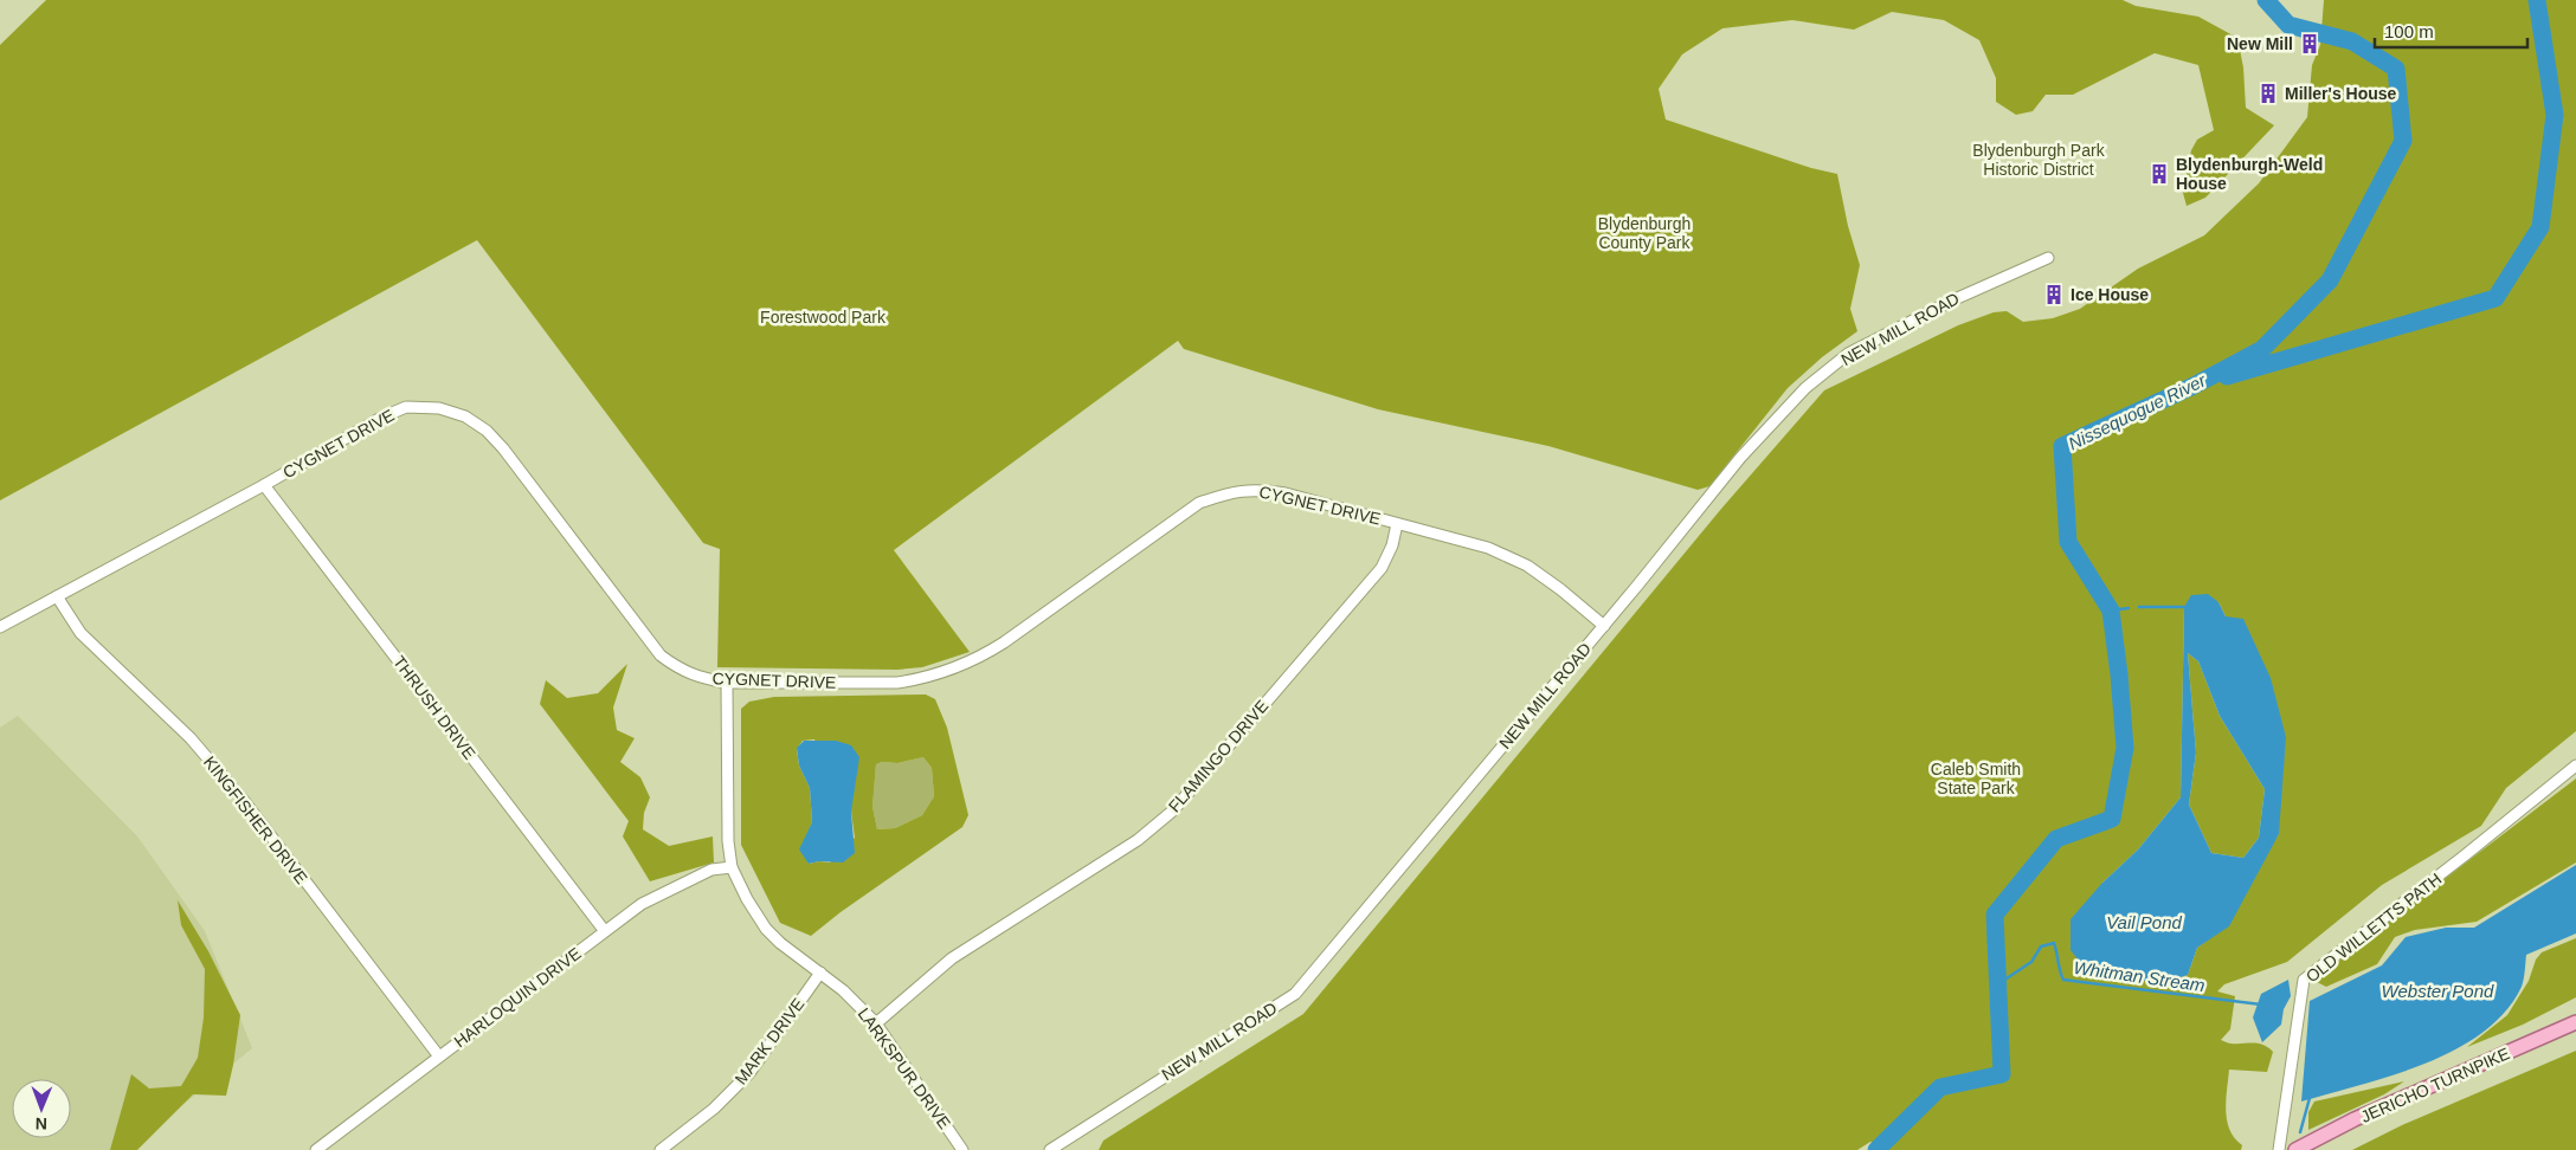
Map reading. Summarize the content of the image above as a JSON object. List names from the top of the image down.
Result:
{
  "streets": {
    "main road": ["JERICHO TURNPIKE"],
    "street": [
      "NEW MILL ROAD",
      "CYGNET DRIVE",
      "THRUSH DRIVE",
      "FLAMINGO DRIVE",
      "KINGFISHER DRIVE",
      "OLD WILLETTS PATH",
      "HARLOQUIN DRIVE",
      "MARK DRIVE",
      "LARKSPUR DRIVE"
    ]
  },
  "crossings": [
    ["NEW MILL ROAD", "CYGNET DRIVE"],
    ["CYGNET DRIVE", "THRUSH DRIVE"],
    ["CYGNET DRIVE", "FLAMINGO DRIVE"],
    ["CYGNET DRIVE", "KINGFISHER DRIVE"],
    ["CYGNET DRIVE", "LARKSPUR DRIVE"],
    ["THRUSH DRIVE", "HARLOQUIN DRIVE"],
    ["FLAMINGO DRIVE", "LARKSPUR DRIVE"],
    ["KINGFISHER DRIVE", "HARLOQUIN DRIVE"],
    ["HARLOQUIN DRIVE", "LARKSPUR DRIVE"],
    ["MARK DRIVE", "LARKSPUR DRIVE"]
  ],
  "water": [
    "Nissequogue River",
    "Vail Pond",
    "Whitman Stream",
    "Webster Pond"
  ],
  "parks": [
    "Blydenburgh Park Historic District",
    "Blydenburgh County Park",
    "Forestwood Park",
    "Caleb Smith State Park"
  ],
  "places": {
    "building": [
      "New Mill",
      "Miller's House",
      "Blydenburgh-Weld House",
      "Ice House"
    ]
  },
  "scale_bar": "100 m",
  "north": "bottom"
}
